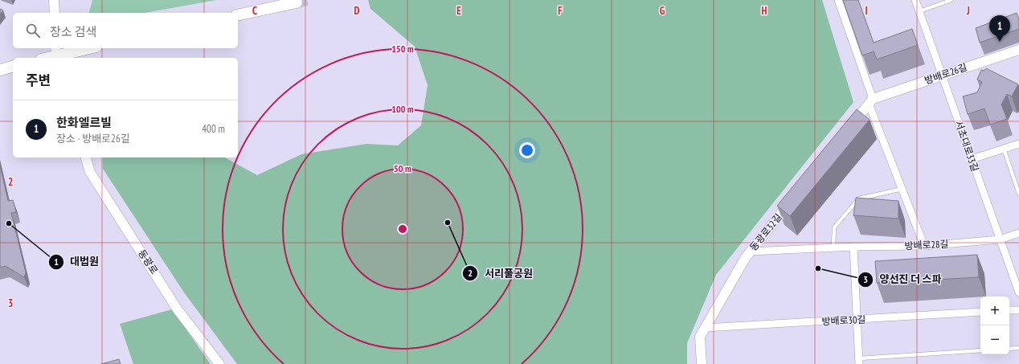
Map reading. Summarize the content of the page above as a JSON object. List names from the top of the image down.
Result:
{
  "streets": {
    "street": [
      "방배로26길",
      "서초대로33길",
      "동광로32길",
      "방배로28길",
      "동광로",
      "방배로30길"
    ]
  },
  "crossings": [
    ["방배로26길", "서초대로33길"],
    ["서초대로33길", "방배로28길"],
    ["동광로32길", "방배로28길"],
    ["동광로32길", "방배로30길"]
  ],
  "places": ["서리풀공원", "대법원", "양선진 더 스파"],
  "page": {
    "search": "장소 검색",
    "pins": "1",
    "heading": "주변",
    "list": [
      {
        "mark": "1",
        "name": "한화엘르빌",
        "note": "장소 · 방배로26길",
        "value": "400 m"
      }
    ],
    "map_buttons": ["+", "−"]
  },
  "grid": {
    "columns": [
      "C",
      "D",
      "E",
      "F",
      "G",
      "H",
      "I",
      "J"
    ],
    "rows": ["2", "3"]
  },
  "rings": ["150 m", "100 m", "50 m"]
}
